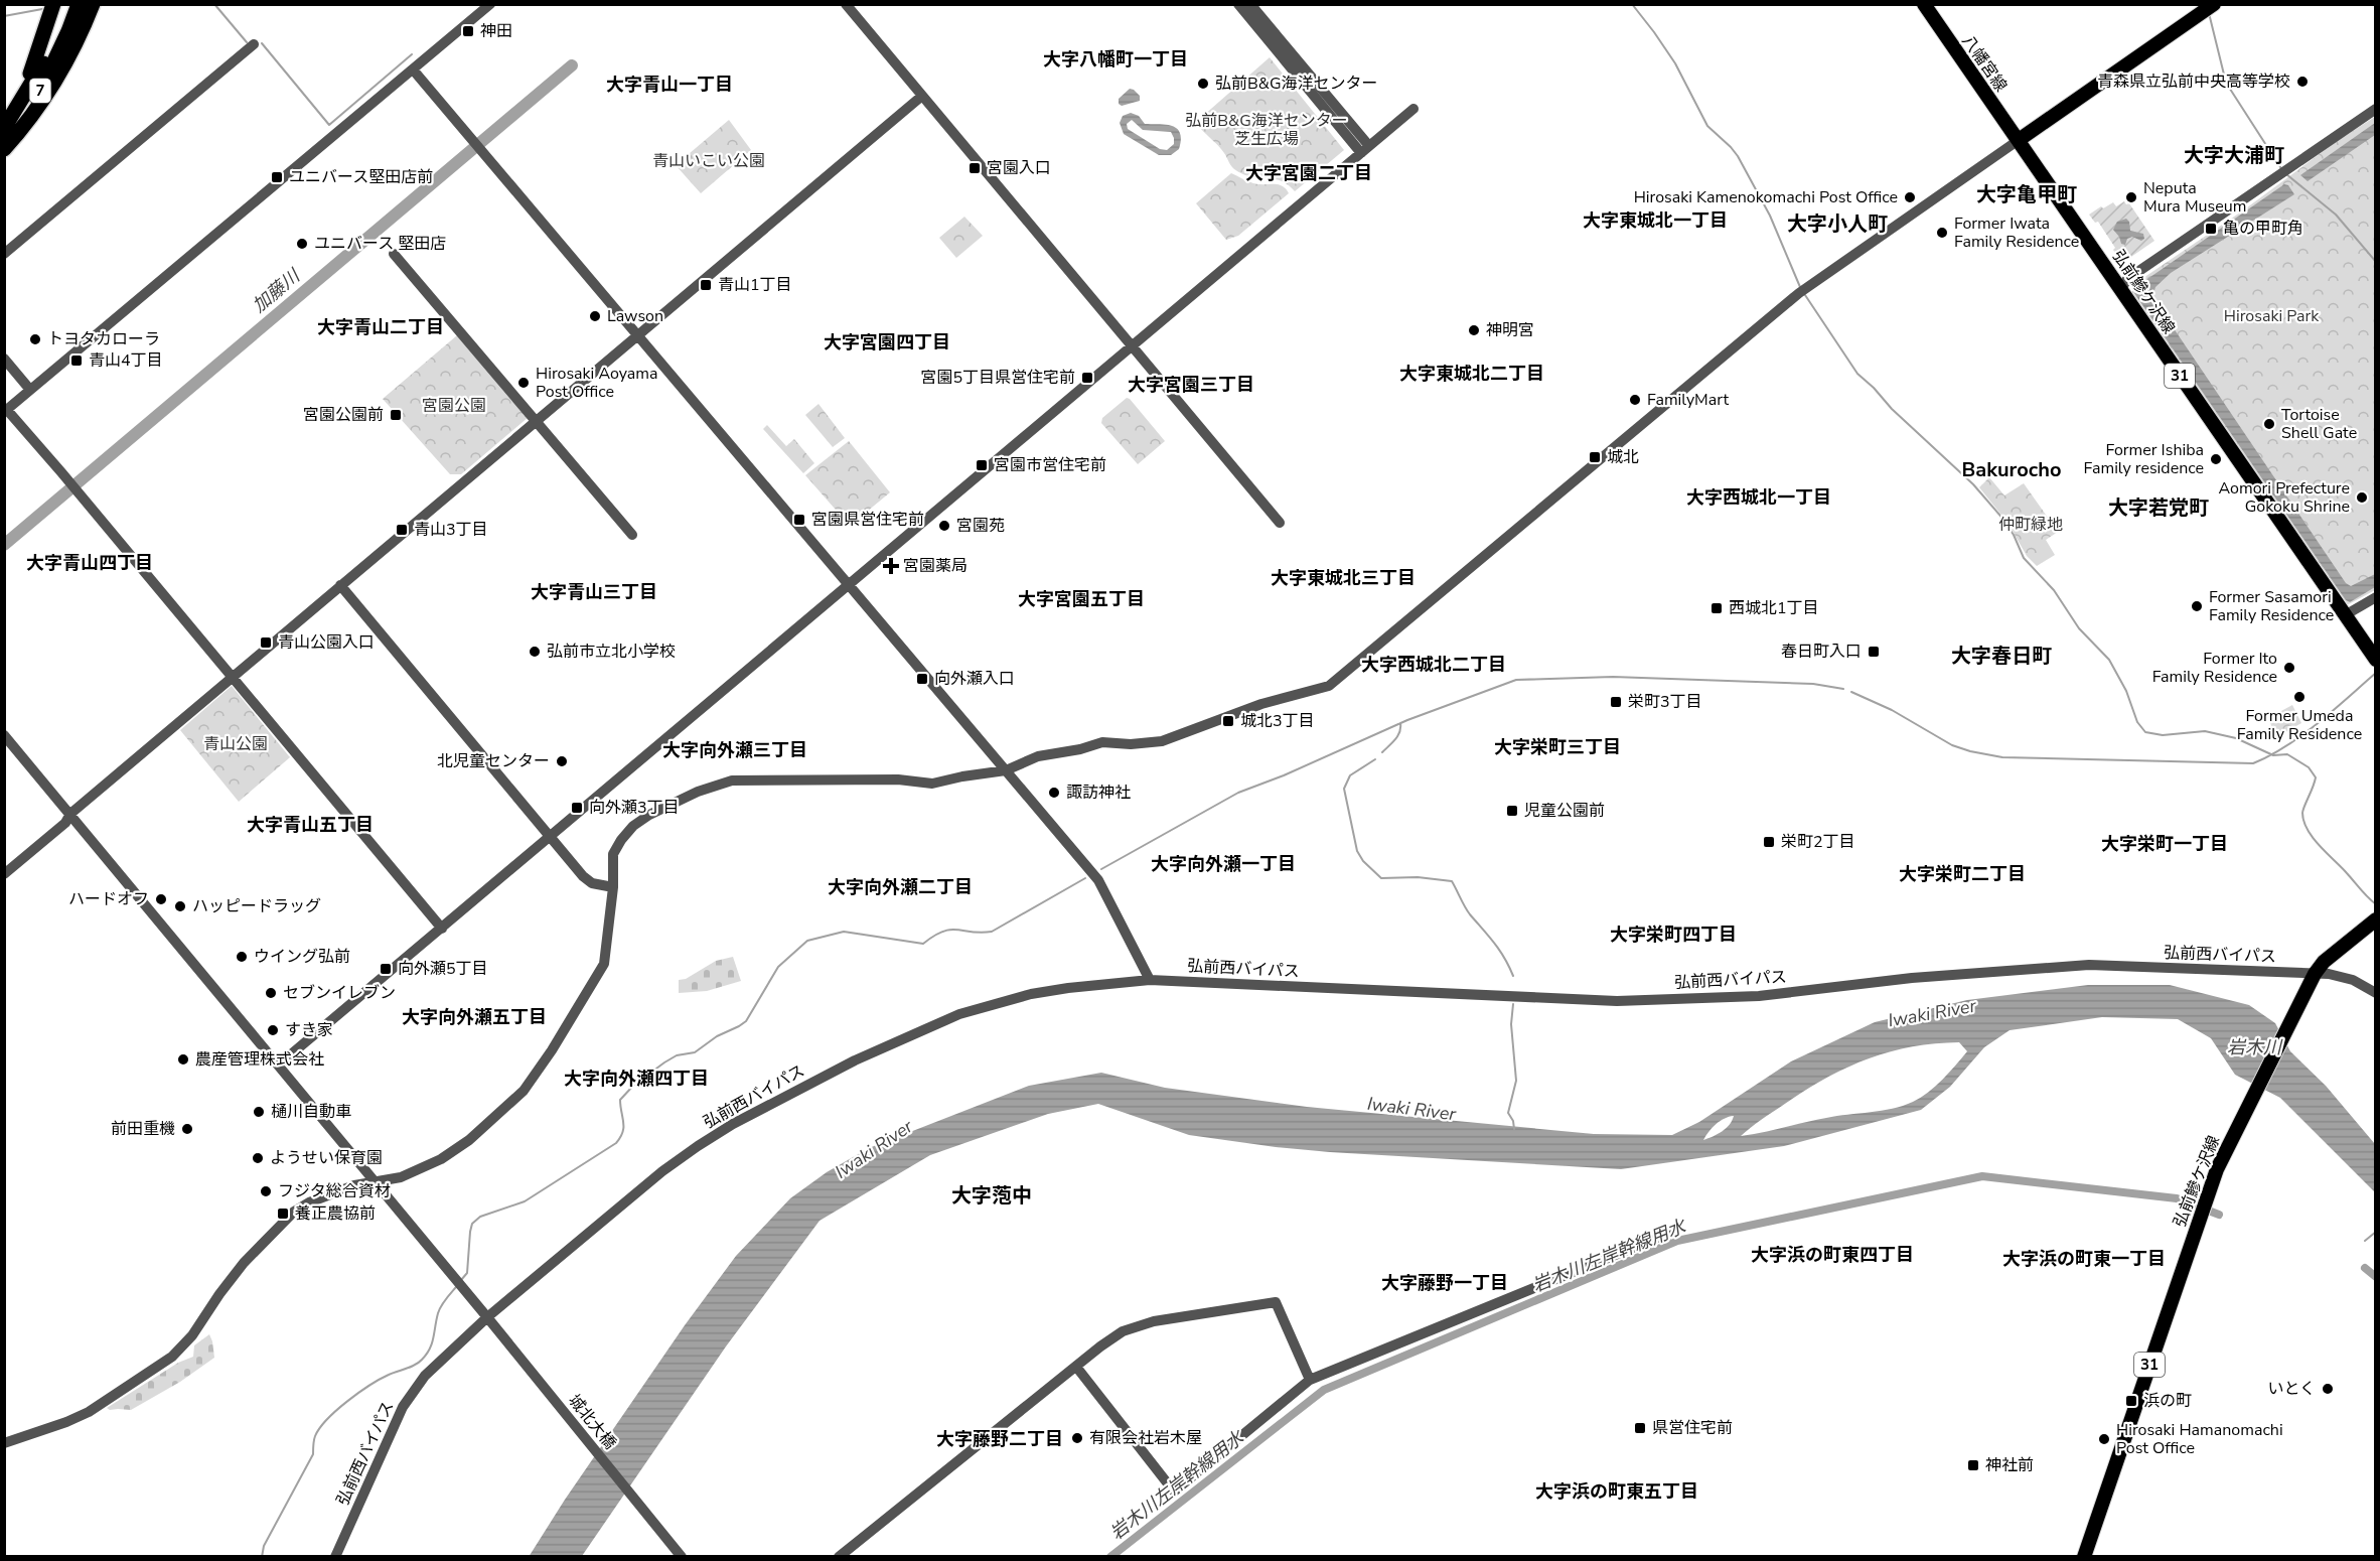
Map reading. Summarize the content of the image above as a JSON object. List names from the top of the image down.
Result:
{
  "streets": {
    "highway": ["7"],
    "main road": ["八幡宮線", "弘前鰺ケ沢線", "31"],
    "street": ["弘前西バイパス", "城北大橋"]
  },
  "crossings": [
    ["八幡宮線", "弘前鰺ケ沢線"],
    ["弘前鰺ケ沢線", "弘前西バイパス"],
    ["弘前西バイパス", "城北大橋"]
  ],
  "districts": [
    "大字八幡町一丁目",
    "大字青山一丁目",
    "大字大浦町",
    "大字宮園二丁目",
    "大字亀甲町",
    "大字東城北一丁目",
    "大字小人町",
    "大字青山二丁目",
    "大字宮園四丁目",
    "大字東城北二丁目",
    "大字宮園三丁目",
    "Bakurocho",
    "大字西城北一丁目",
    "大字若党町",
    "大字青山四丁目",
    "大字東城北三丁目",
    "大字青山三丁目",
    "大字宮園五丁目",
    "大字春日町",
    "大字西城北二丁目",
    "大字栄町三丁目",
    "大字向外瀬三丁目",
    "大字青山五丁目",
    "大字栄町一丁目",
    "大字向外瀬一丁目",
    "大字栄町二丁目",
    "大字向外瀬二丁目",
    "大字栄町四丁目",
    "大字向外瀬五丁目",
    "大字向外瀬四丁目",
    "大字萢中",
    "大字浜の町東四丁目",
    "大字浜の町東一丁目",
    "大字藤野一丁目",
    "大字藤野二丁目",
    "大字浜の町東五丁目"
  ],
  "water": [
    "加藤川",
    "Iwaki River",
    "岩木川",
    "岩木川左岸幹線用水"
  ],
  "parks": [
    "弘前B&G海洋センター 芝生広場",
    "青山いこい公園",
    "Hirosaki Park",
    "宮園公園",
    "仲町緑地",
    "青山公園"
  ],
  "places": {
    "transit": [
      "神田",
      "宮園入口",
      "ユニバース堅田店前",
      "亀の甲町角",
      "青山1丁目",
      "青山4丁目",
      "宮園5丁目県営住宅前",
      "宮園公園前",
      "城北",
      "宮園市営住宅前",
      "宮園県営住宅前",
      "青山3丁目",
      "西城北1丁目",
      "青山公園入口",
      "春日町入口",
      "向外瀬入口",
      "栄町3丁目",
      "城北3丁目",
      "向外瀬3丁目",
      "児童公園前",
      "栄町2丁目",
      "向外瀬5丁目",
      "養正農協前",
      "浜の町",
      "県営住宅前",
      "神社前"
    ],
    "other": [
      "青森県立弘前中央高等学校",
      "弘前B&G海洋センター",
      "Hirosaki Kamenokomachi Post Office",
      "Neputa Mura Museum",
      "Former Iwata Family Residence",
      "ユニバース 堅田店",
      "Lawson",
      "神明宮",
      "トヨタカローラ",
      "Hirosaki Aoyama Post Office",
      "FamilyMart",
      "Tortoise Shell Gate",
      "Former Ishiba Family residence",
      "Aomori Prefecture Gokoku Shrine",
      "宮園苑",
      "Former Sasamori Family Residence",
      "弘前市立北小学校",
      "Former Ito Family Residence",
      "Former Umeda Family Residence",
      "北児童センター",
      "諏訪神社",
      "ハードオフ",
      "ハッピードラッグ",
      "ウイング弘前",
      "セブンイレブン",
      "すき家",
      "農産管理株式会社",
      "樋川自動車",
      "前田重機",
      "ようせい保育園",
      "フジタ総合資材",
      "いとく",
      "有限会社岩木屋",
      "Hirosaki Hamanomachi Post Office"
    ],
    "health": ["宮園薬局"]
  }
}
